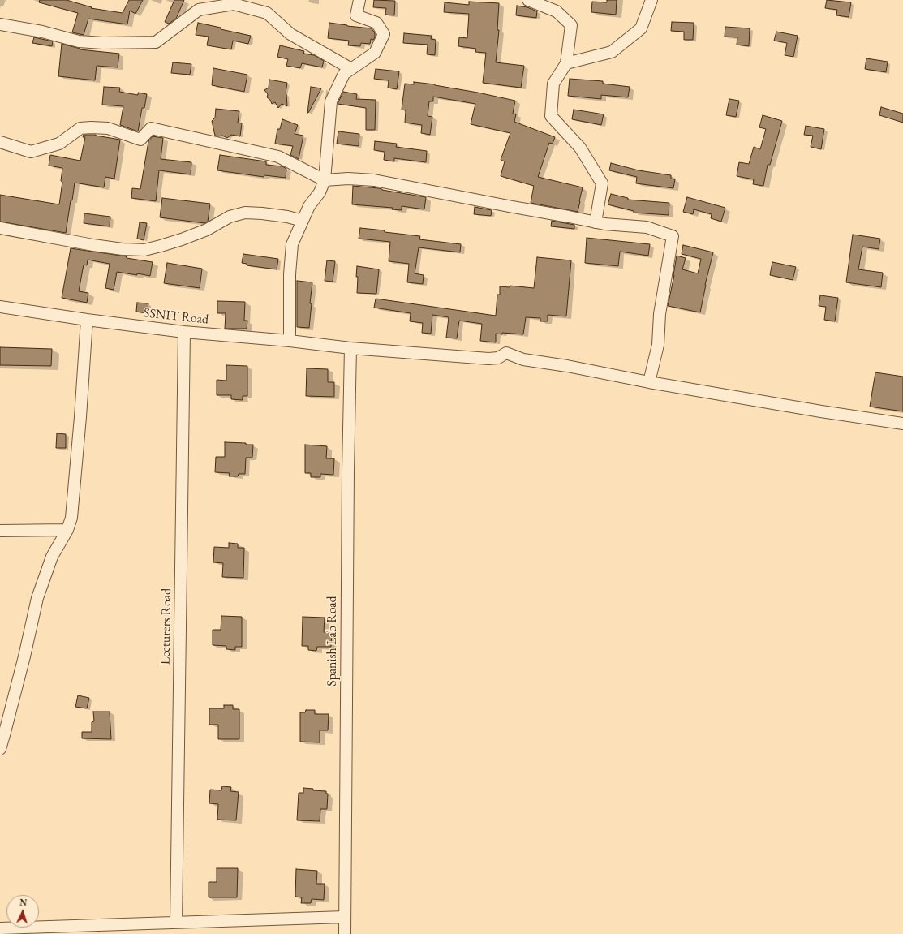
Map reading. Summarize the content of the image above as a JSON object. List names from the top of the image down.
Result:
{
  "streets": {
    "street": ["SSNIT Road", "Lecturers Road", "Spanish Lab Road"]
  },
  "crossings": [
    ["SSNIT Road", "Lecturers Road"],
    ["SSNIT Road", "Spanish Lab Road"]
  ],
  "north": "top"
}
